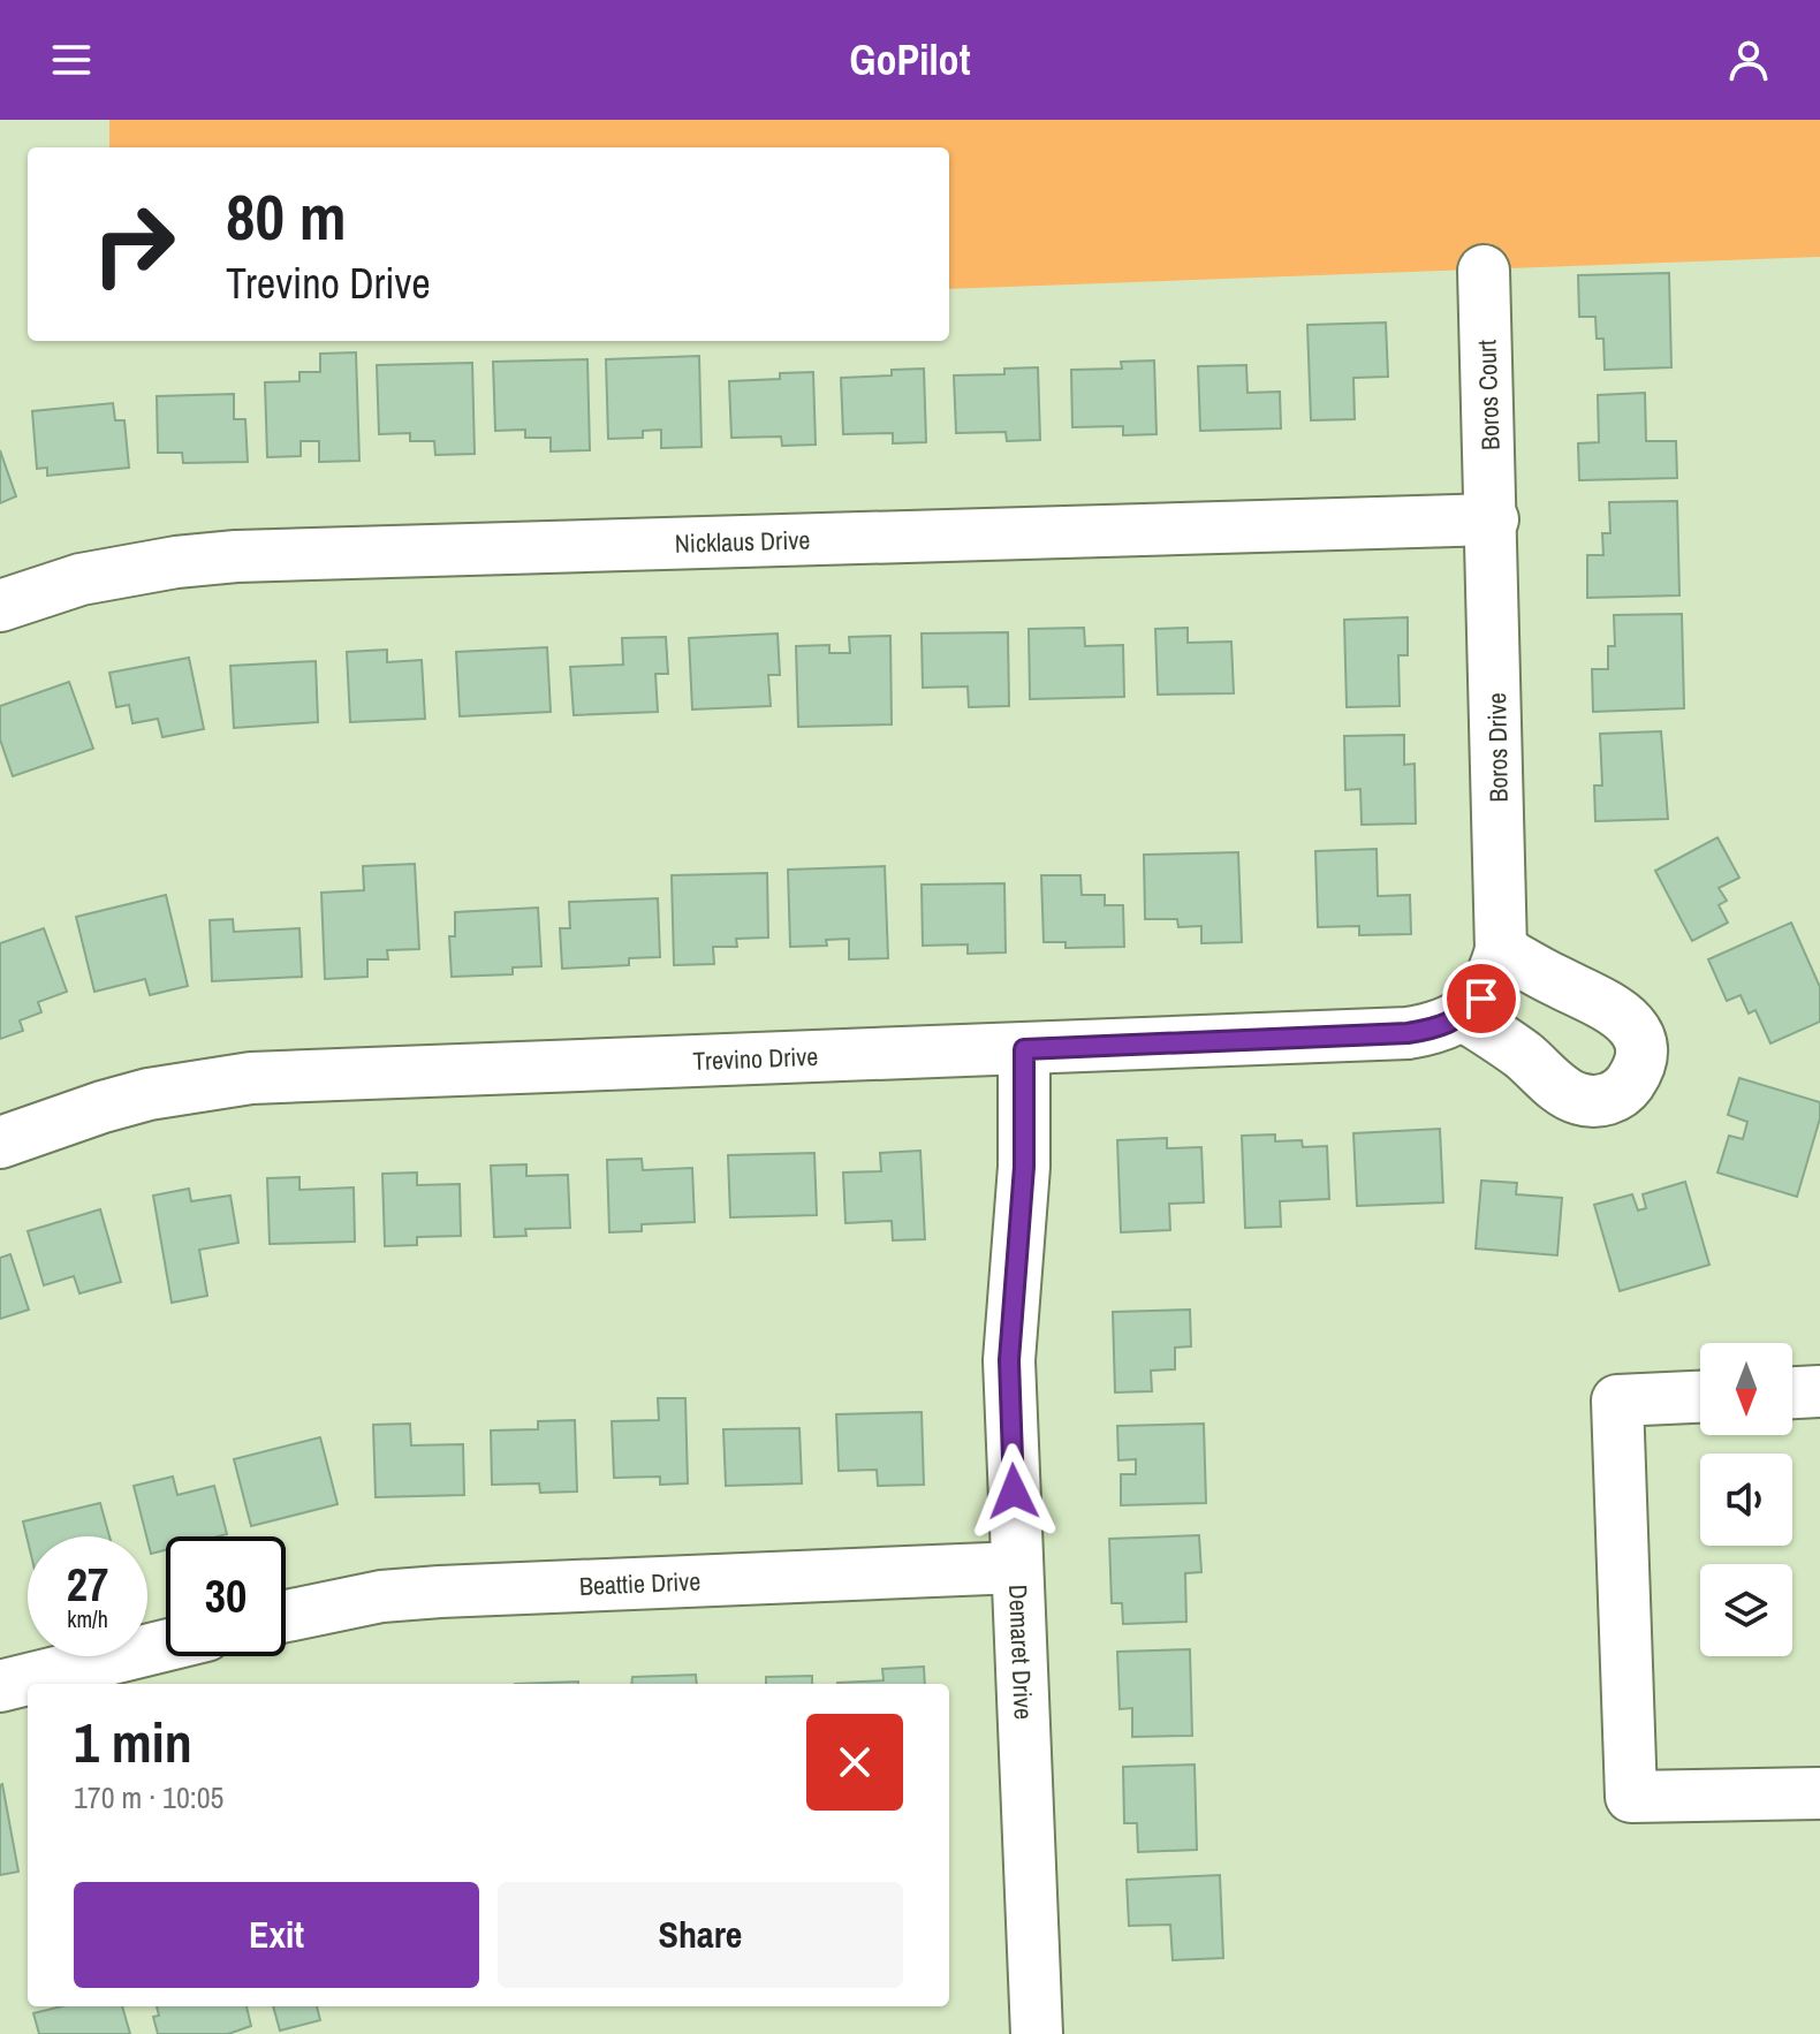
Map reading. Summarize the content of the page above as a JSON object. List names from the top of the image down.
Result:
{
  "streets": {
    "street": [
      "Boros Court",
      "Nicklaus Drive",
      "Boros Drive",
      "Trevino Drive",
      "Beattie Drive",
      "Demaret Drive"
    ]
  },
  "crossings": [
    ["Boros Court", "Nicklaus Drive"],
    ["Boros Court", "Boros Drive"],
    ["Nicklaus Drive", "Boros Drive"],
    ["Trevino Drive", "Demaret Drive"],
    ["Beattie Drive", "Demaret Drive"]
  ],
  "north": "bottom",
  "page": {
    "header": "GoPilot",
    "turn": ["80 m", "Trevino Drive"],
    "speed": "27 km/h",
    "limit": "30",
    "heading": ["1 min", "170 m · 10:05"],
    "buttons": ["Exit", "Share"]
  }
}
